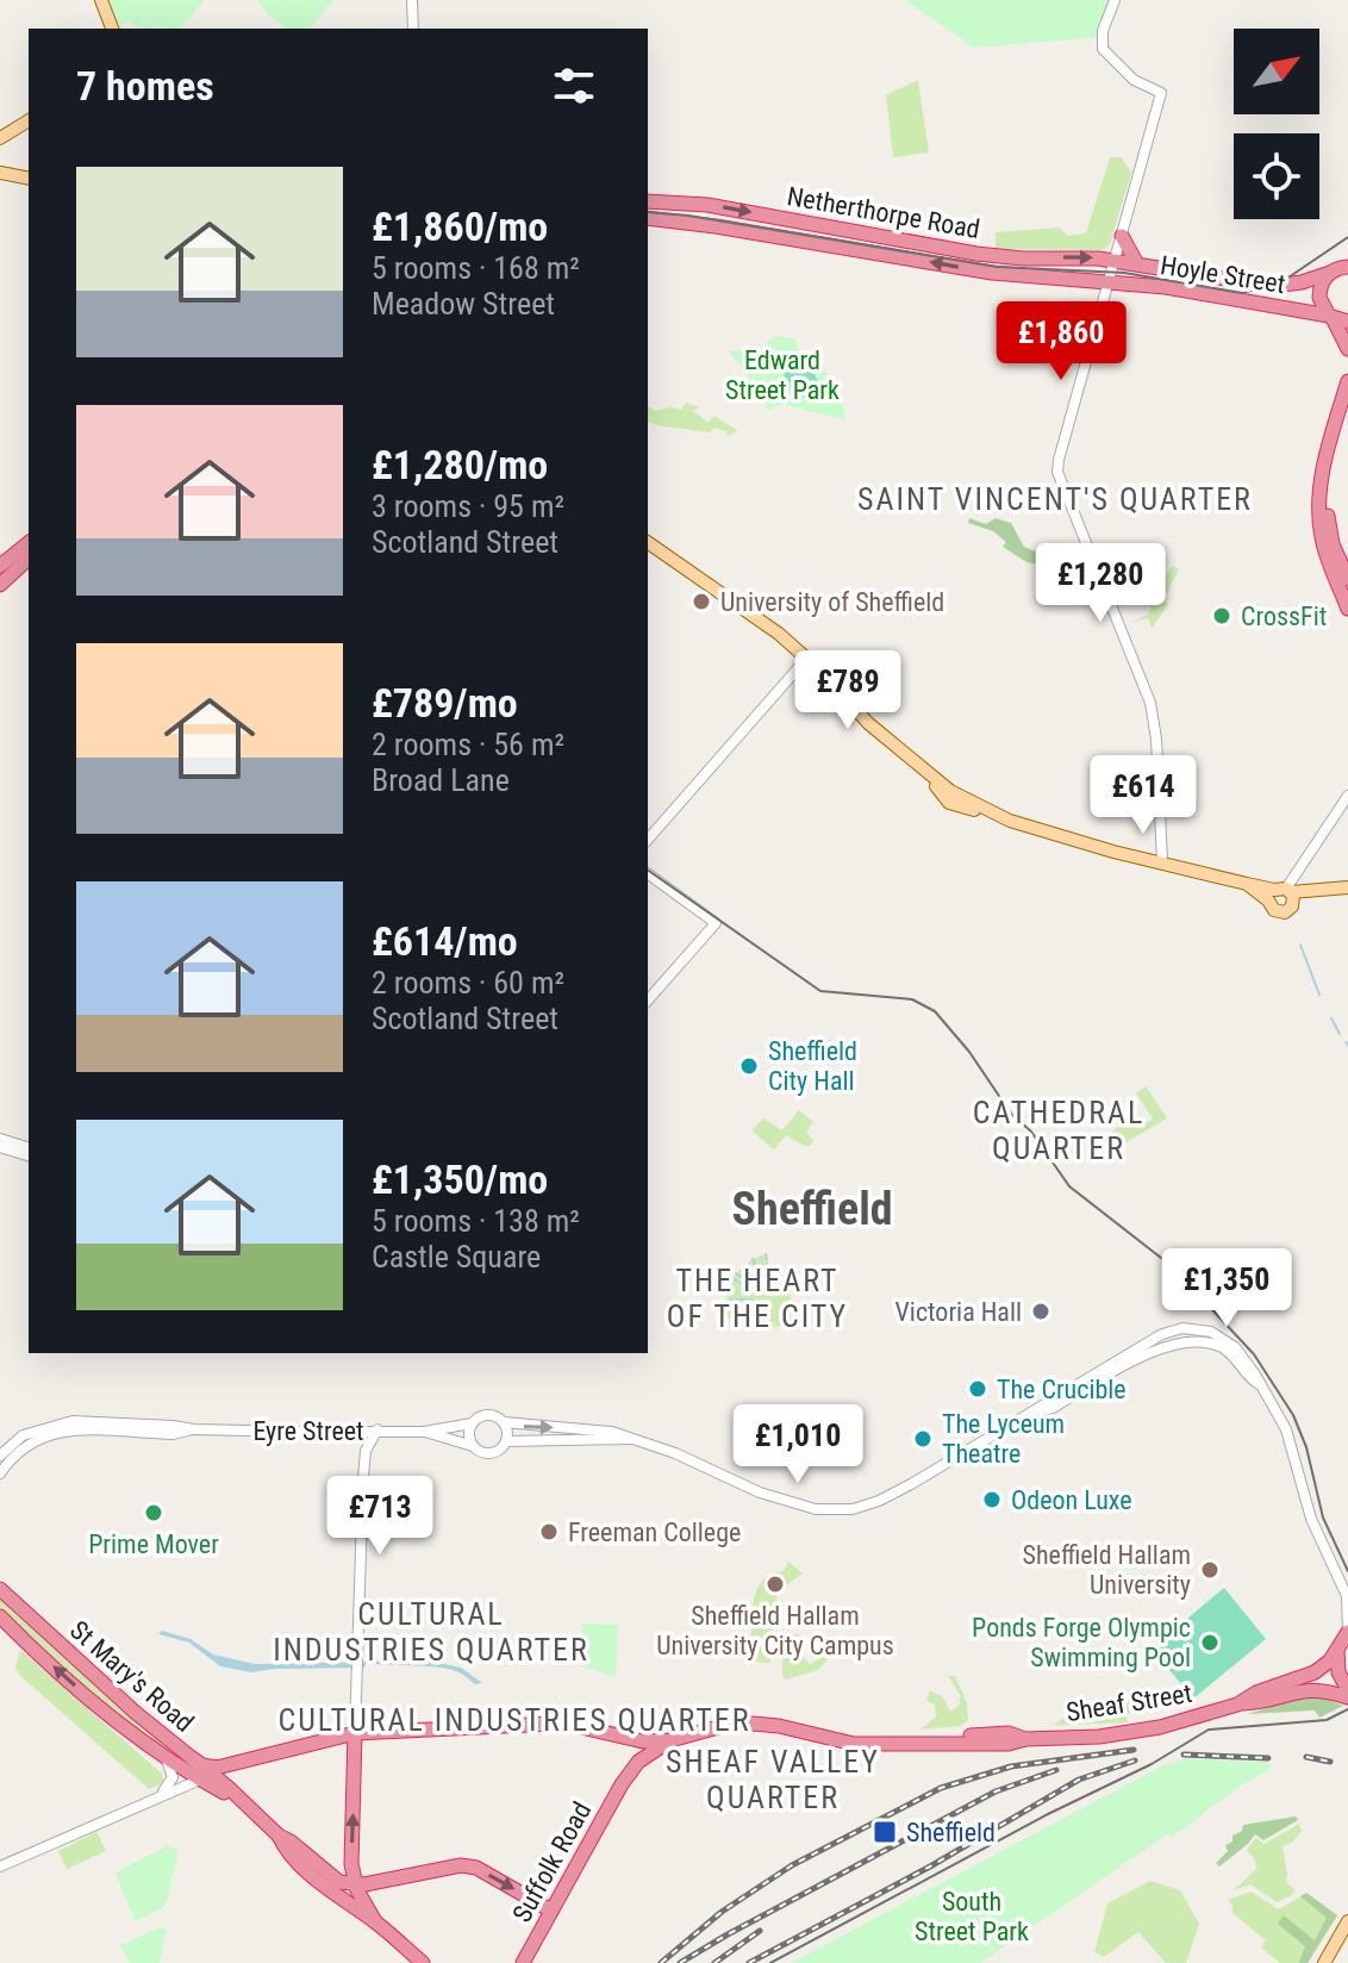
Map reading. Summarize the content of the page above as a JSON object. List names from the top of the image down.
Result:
{
  "streets": {
    "highway": [
      "Netherthorpe Road",
      "Hoyle Street",
      "St Mary's Road",
      "Sheaf Street",
      "Suffolk Road"
    ],
    "street": ["Eyre Street"]
  },
  "crossings": [
    ["Netherthorpe Road", "Hoyle Street"],
    ["St Mary's Road", "Sheaf Street"],
    ["Sheaf Street", "Suffolk Road"]
  ],
  "districts": [
    "SAINT VINCENT'S QUARTER",
    "CATHEDRAL QUARTER",
    "Sheffield",
    "THE HEART OF THE CITY",
    "CULTURAL INDUSTRIES QUARTER",
    "CULTURAL INDUSTRIES QUARTER",
    "SHEAF VALLEY QUARTER"
  ],
  "parks": ["Edward Street Park", "South Street Park"],
  "places": {
    "other": [
      "University of Sheffield",
      "CrossFit",
      "Sheffield City Hall",
      "Victoria Hall",
      "The Crucible",
      "The Lyceum Theatre",
      "Odeon Luxe",
      "Prime Mover",
      "Freeman College",
      "Sheffield Hallam University",
      "Sheffield Hallam University City Campus",
      "Ponds Forge Olympic Swimming Pool"
    ],
    "transit": ["Sheffield"]
  },
  "north": "top right",
  "page": {
    "heading": "7 homes",
    "list": [
      {
        "name": "£1,860/mo",
        "note": "5 rooms · 168 m² · Meadow Street"
      },
      {
        "name": "£1,280/mo",
        "note": "3 rooms · 95 m² · Scotland Street"
      },
      {
        "name": "£789/mo",
        "note": "2 rooms · 56 m² · Broad Lane"
      },
      {
        "name": "£614/mo",
        "note": "2 rooms · 60 m² · Scotland Street"
      },
      {
        "name": "£1,350/mo",
        "note": "5 rooms · 138 m² · Castle Square"
      }
    ],
    "price": [
      "£1,860",
      "£1,280",
      "£789",
      "£614",
      "£1,350",
      "£1,010",
      "£713"
    ]
  }
}
